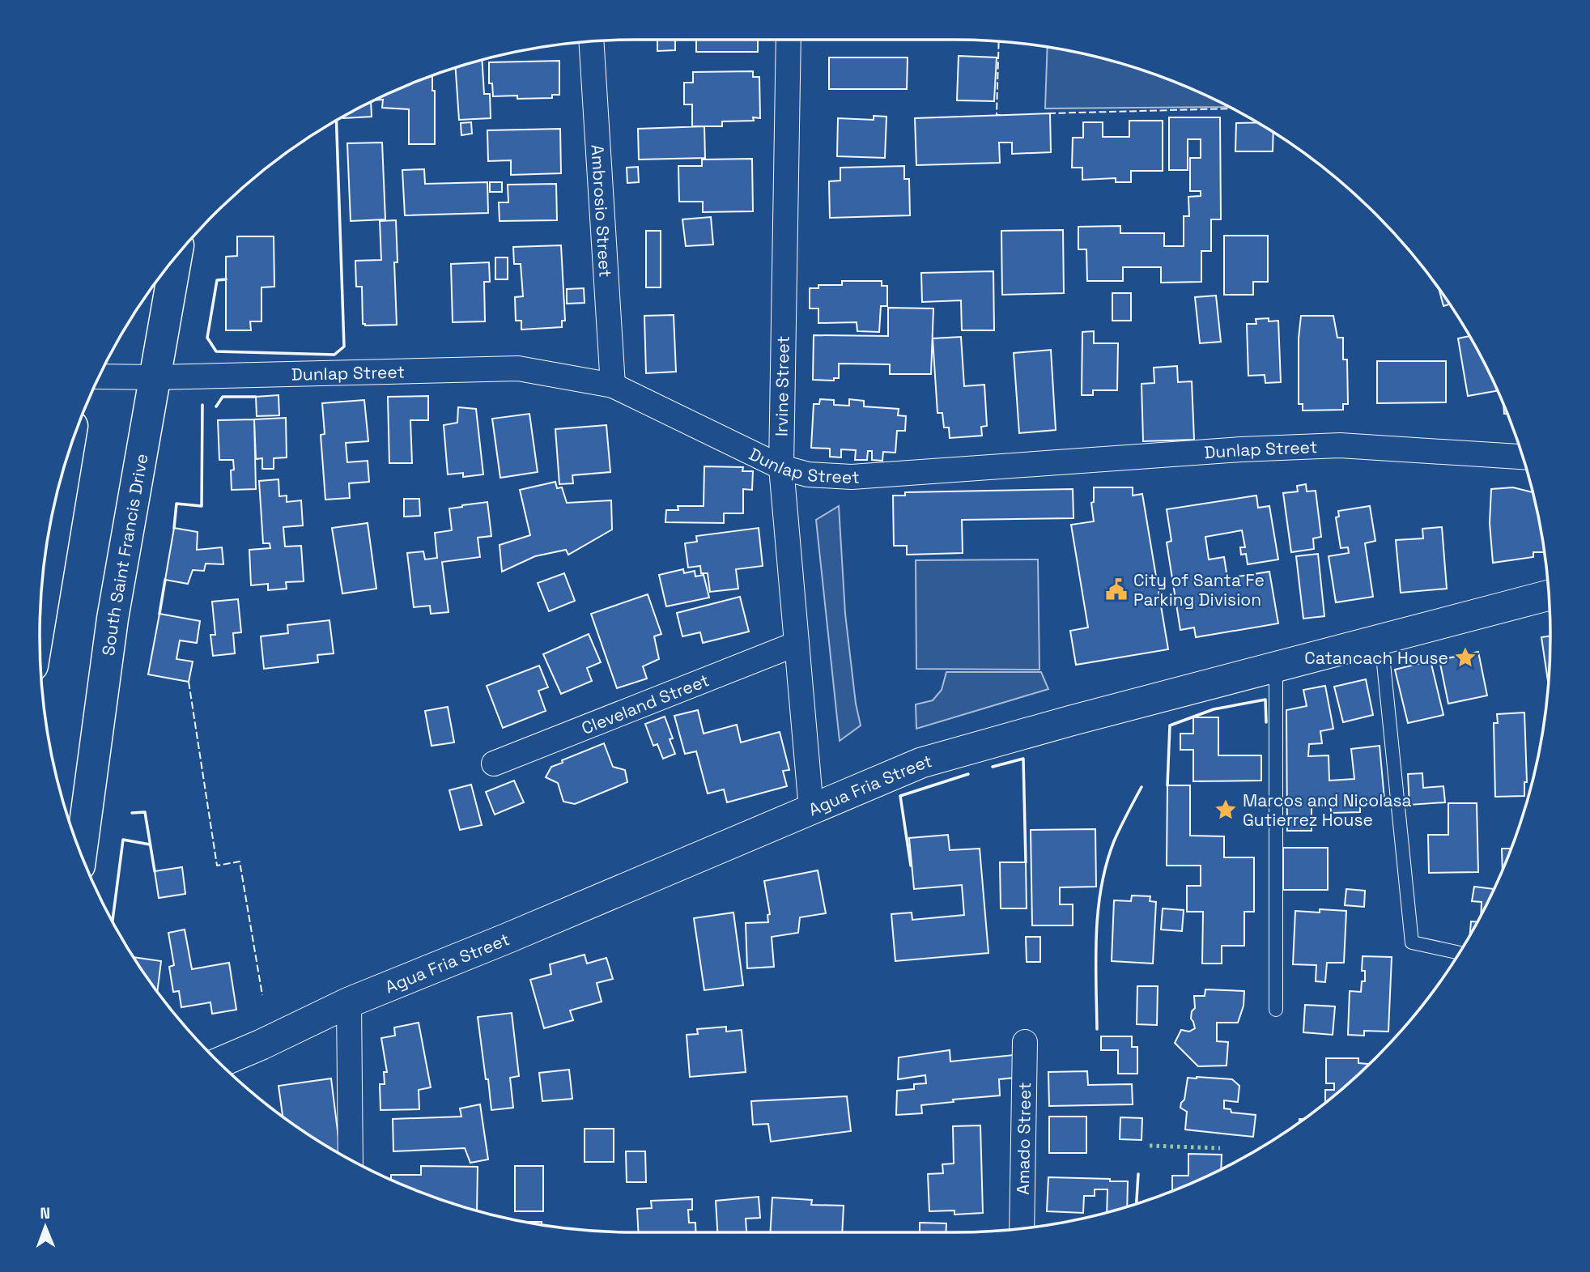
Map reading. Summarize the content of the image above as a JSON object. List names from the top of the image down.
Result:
{
  "streets": {
    "highway": ["South Saint Francis Drive"],
    "street": [
      "Ambrosio Street",
      "Dunlap Street",
      "Irvine Street",
      "Cleveland Street",
      "Agua Fria Street",
      "Amado Street"
    ]
  },
  "crossings": [
    ["Ambrosio Street", "Dunlap Street"],
    ["Dunlap Street", "Irvine Street"],
    ["Dunlap Street", "South Saint Francis Drive"],
    ["Irvine Street", "Cleveland Street"],
    ["Irvine Street", "Agua Fria Street"]
  ],
  "places": {
    "public building": ["City of Santa Fe Parking Division"],
    "place": ["Catancach House", "Marcos and Nicolasa Gutierrez House"]
  },
  "north": "top"
}
